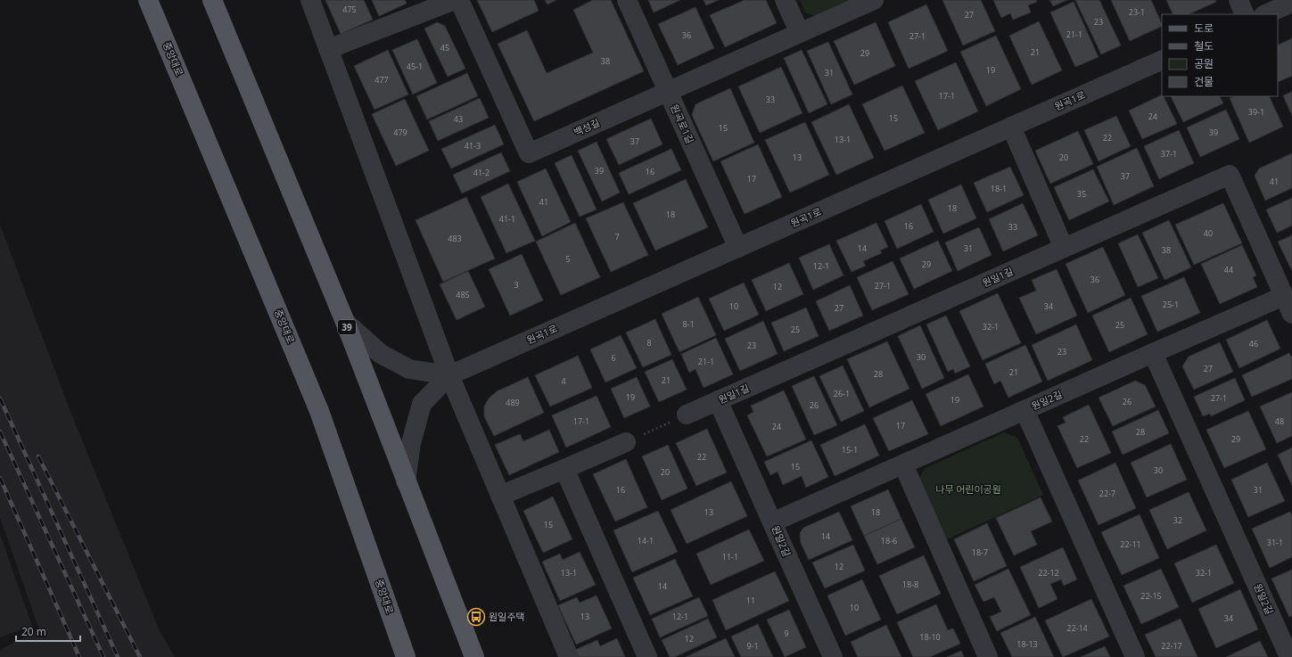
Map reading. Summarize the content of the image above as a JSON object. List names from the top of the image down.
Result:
{
  "streets": {
    "main road": ["중앙대로", "39"],
    "street": [
      "원곡1로",
      "원곡로1길",
      "백성길",
      "원일1길",
      "원일2길"
    ]
  },
  "crossings": [
    ["원곡1로", "원곡로1길"],
    ["원곡로1길", "백성길"]
  ],
  "parks": ["나무 어린이공원"],
  "places": {
    "bus stop": ["원일주택"]
  },
  "house_numbers": [
    "475",
    "23-1",
    "27",
    "23",
    "21-1",
    "36",
    "27-1",
    "45",
    "21",
    "29",
    "38",
    "45-1",
    "19",
    "31",
    "477",
    "17-1",
    "33",
    "39-1",
    "24",
    "15",
    "43",
    "15",
    "479",
    "39",
    "22",
    "13-1",
    "37",
    "41-3",
    "37-1",
    "13",
    "20",
    "39",
    "16",
    "41-2",
    "37",
    "17",
    "41",
    "18-1",
    "35",
    "41",
    "18",
    "18",
    "41-1",
    "16",
    "33",
    "40",
    "7",
    "483",
    "14",
    "31",
    "38",
    "5",
    "29",
    "12-1",
    "44",
    "36",
    "3",
    "27-1",
    "12",
    "485",
    "25-1",
    "10",
    "34",
    "27",
    "8-1",
    "25",
    "32-1",
    "25",
    "8",
    "46",
    "23",
    "23",
    "30",
    "6",
    "21-1",
    "27",
    "21",
    "28",
    "21",
    "4",
    "26-1",
    "19",
    "27-1",
    "19",
    "26",
    "489",
    "26",
    "17-1",
    "48",
    "17",
    "24",
    "28",
    "22",
    "29",
    "15-1",
    "22",
    "15",
    "30",
    "20",
    "16",
    "31",
    "22-7",
    "13",
    "18",
    "32",
    "15",
    "14",
    "14-1",
    "18-6",
    "31-1",
    "22-11",
    "18-7",
    "11-1",
    "12",
    "13-1",
    "22-12",
    "32-1",
    "18-8",
    "14",
    "22-15",
    "11",
    "10",
    "13",
    "12-1",
    "34",
    "22-14",
    "9",
    "18-10",
    "12",
    "18-13",
    "9-1",
    "22-17"
  ],
  "legend": [
    "도로",
    "철도",
    "공원",
    "건물"
  ],
  "scale_bar": "20 m"
}
